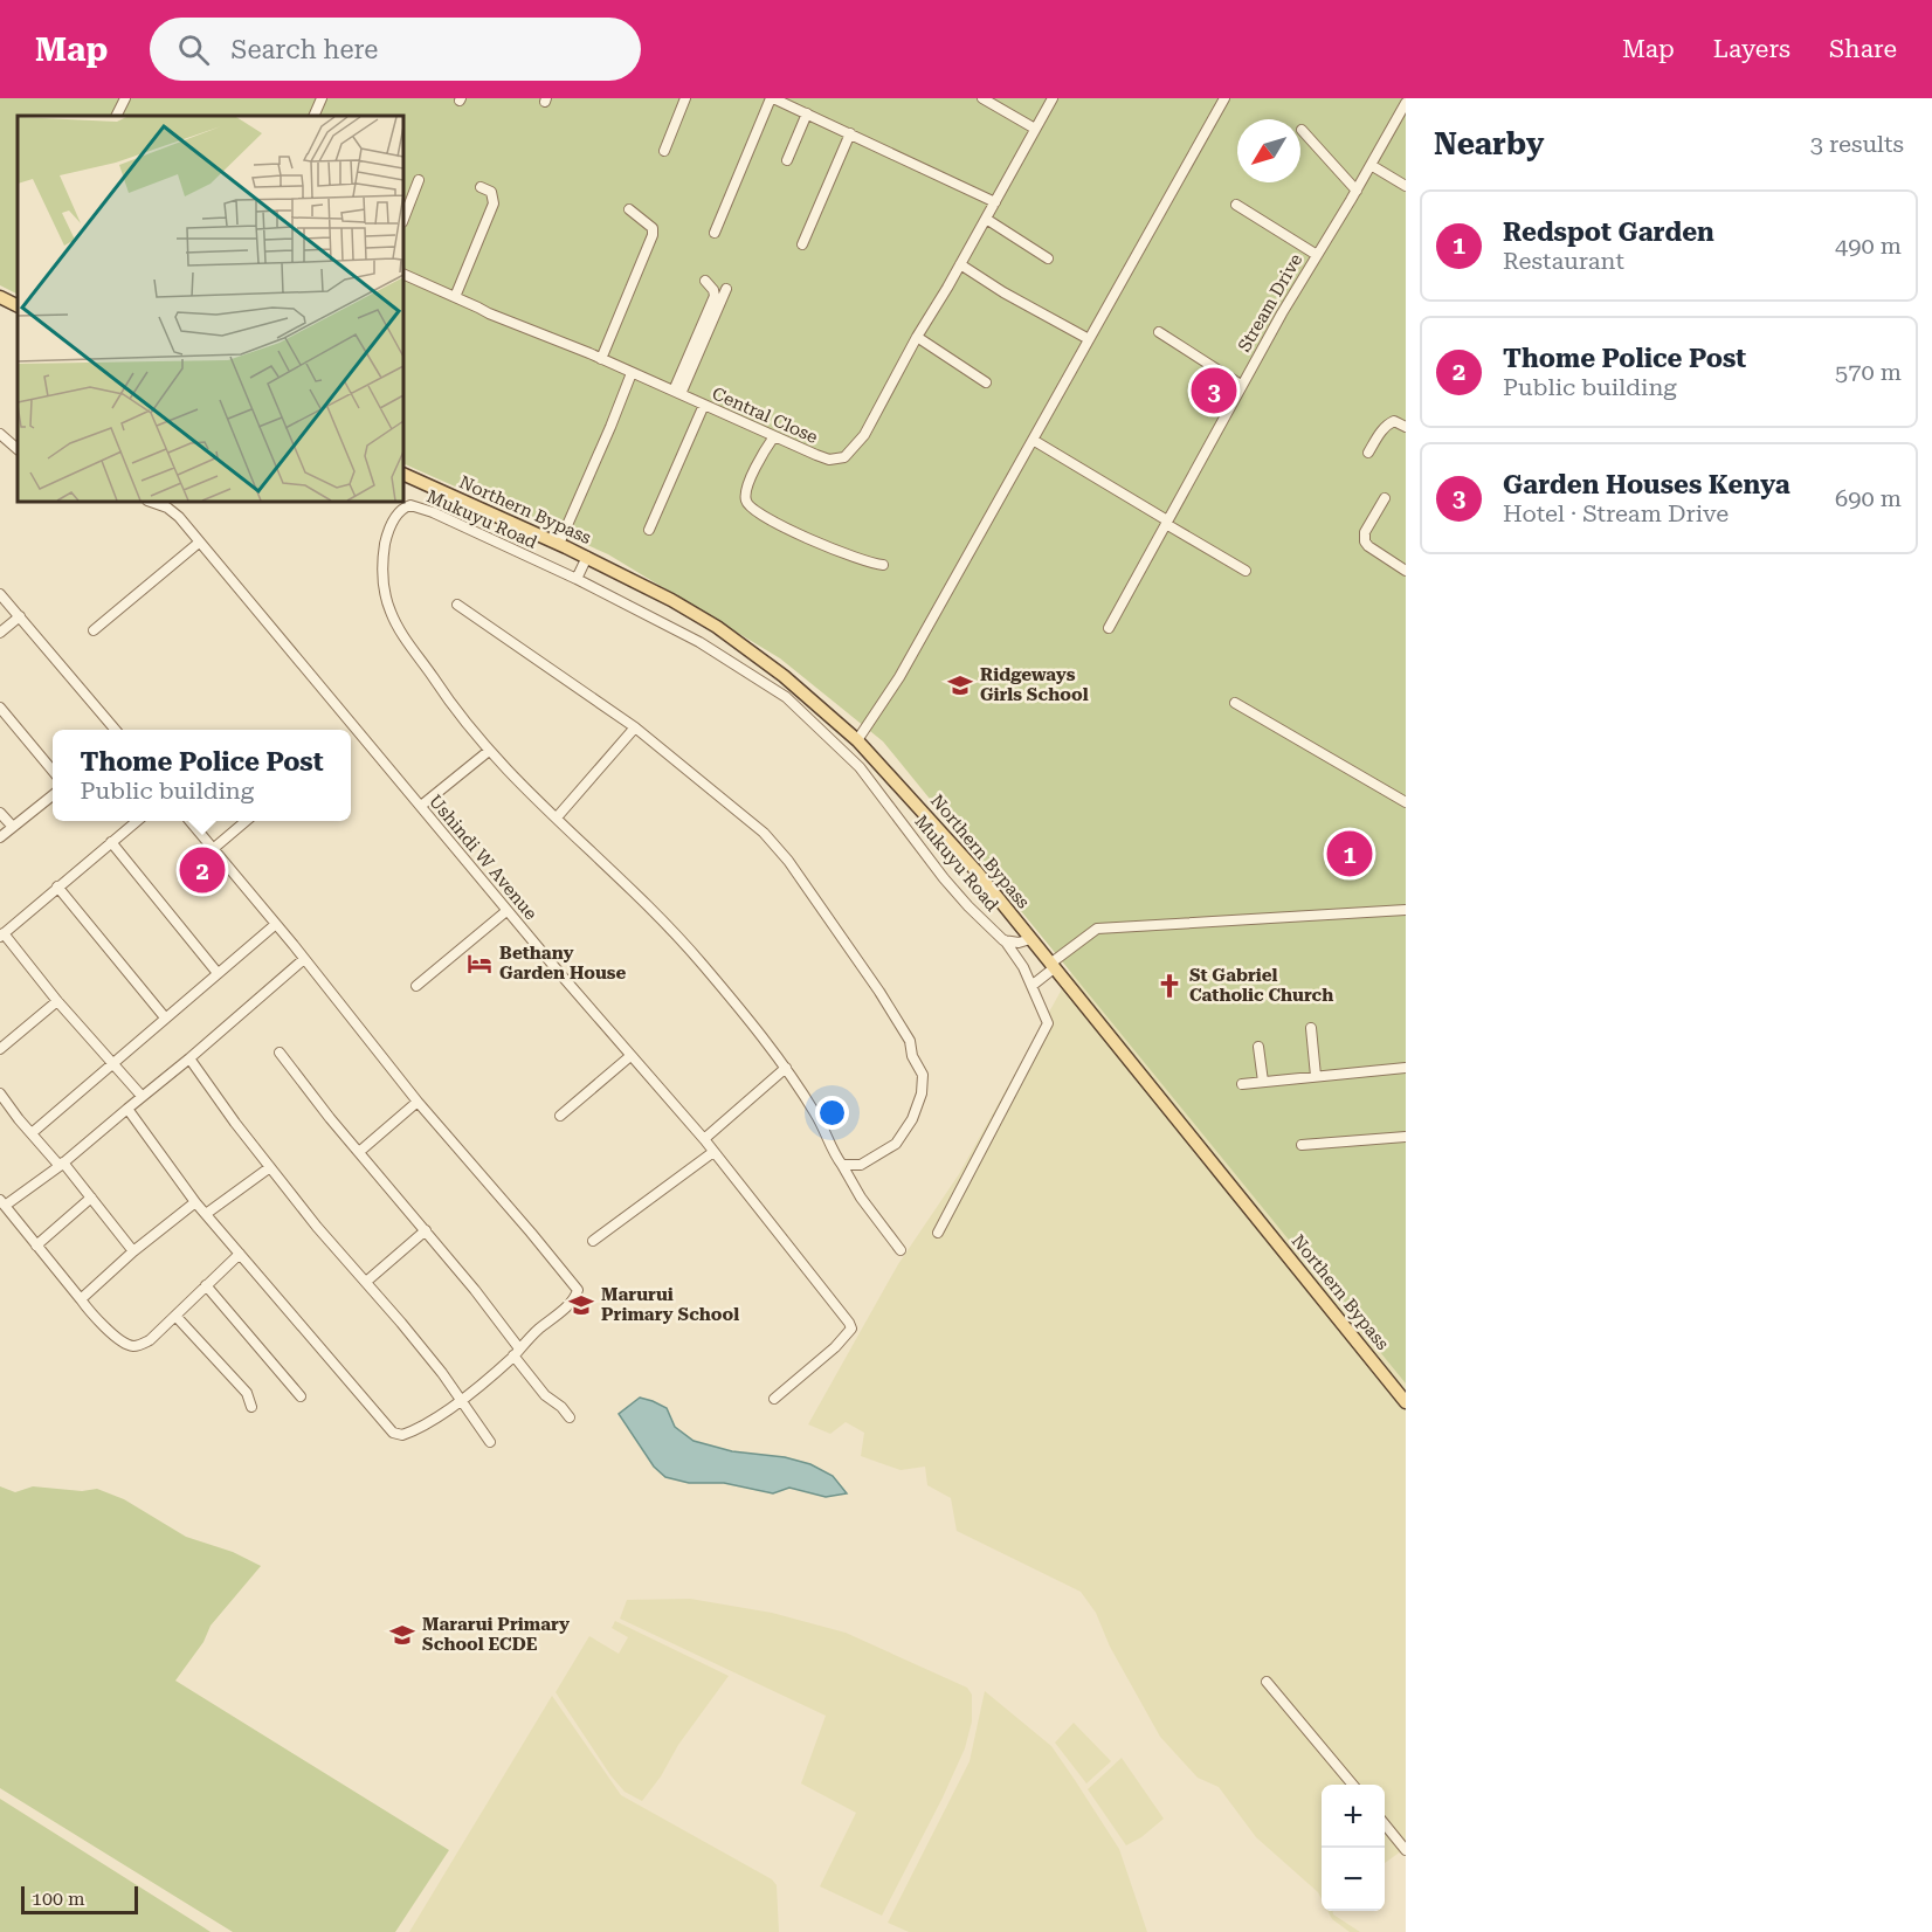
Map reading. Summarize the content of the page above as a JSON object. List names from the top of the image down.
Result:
{
  "streets": {
    "main road": ["Northern Bypass"],
    "street": [
      "Stream Drive",
      "Central Close",
      "Mukuyu Road",
      "Ushindi W Avenue"
    ]
  },
  "places": {
    "school or university": ["Ridgeways Girls School", "Marurui Primary School", "Mararui Primary School ECDE"],
    "hotel": ["Bethany Garden House"],
    "church": ["St Gabriel Catholic Church"]
  },
  "scale_bar": "100 m",
  "north": "bottom left",
  "page": {
    "header": "Map",
    "search": "Search here",
    "nav": ["Map", "Layers", "Share"],
    "heading": ["Nearby", "3 results"],
    "list": [
      {
        "mark": "1",
        "name": "Redspot Garden",
        "note": "Restaurant",
        "value": "490 m"
      },
      {
        "mark": "2",
        "name": "Thome Police Post",
        "note": "Public building",
        "value": "570 m"
      },
      {
        "mark": "3",
        "name": "Garden Houses Kenya",
        "note": "Hotel · Stream Drive",
        "value": "690 m"
      }
    ],
    "pins": ["3", "1", "2"],
    "popup": ["Thome Police Post", "Public building"],
    "map_buttons": ["+", "−"],
    "scale": "100 m"
  }
}
